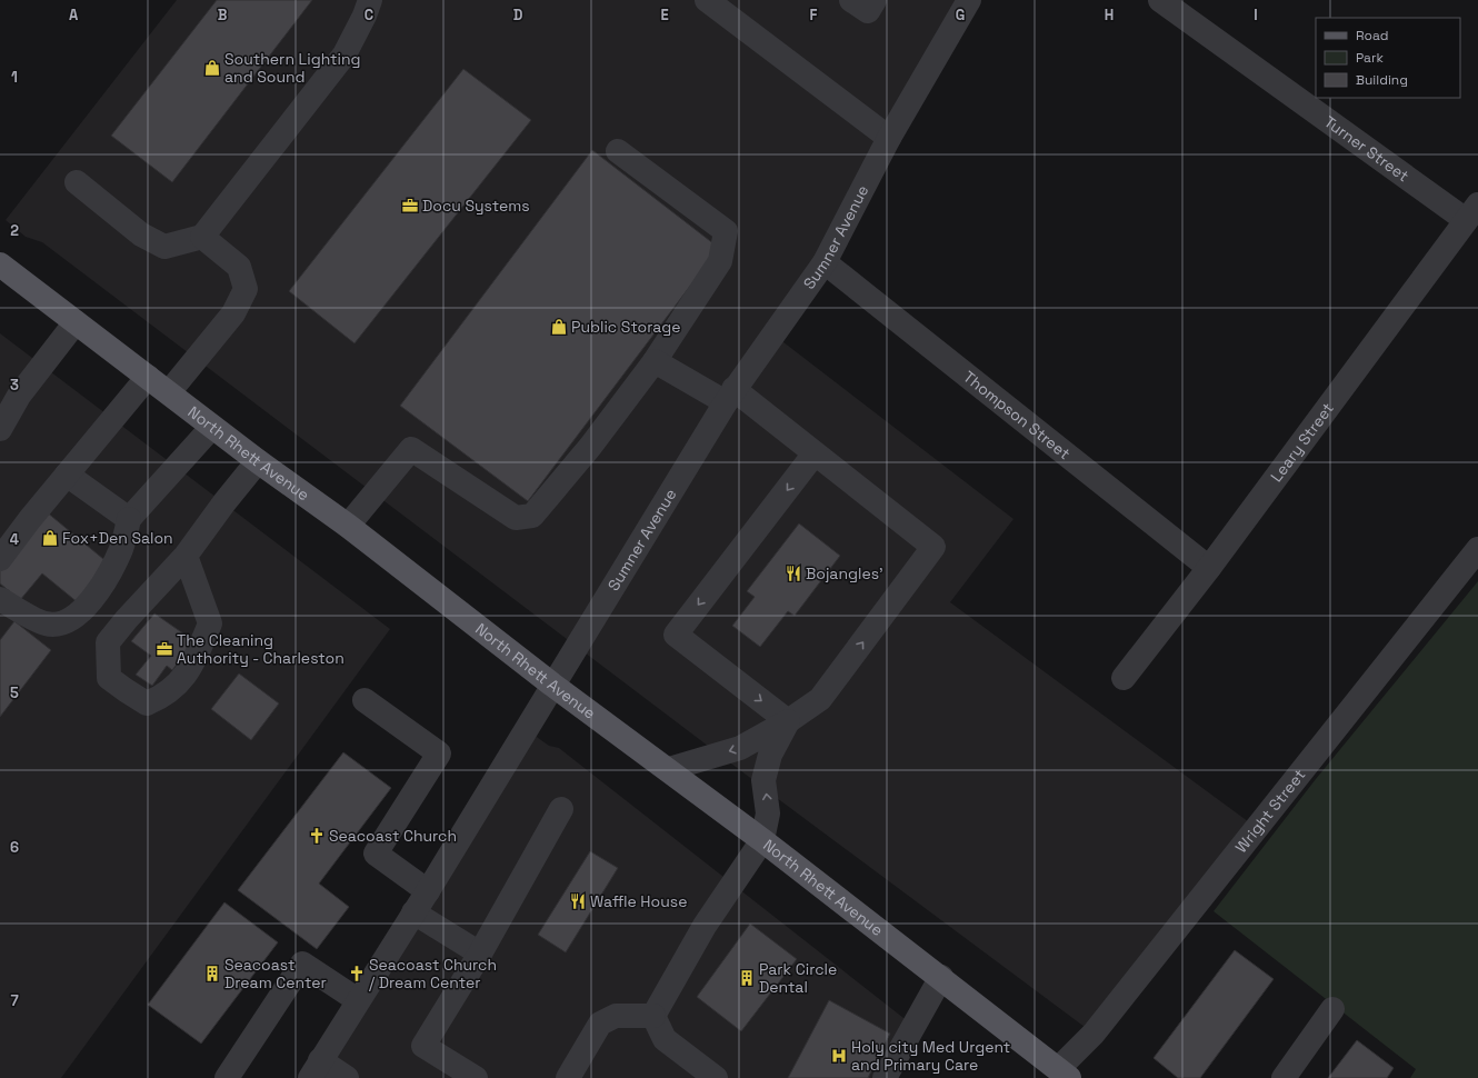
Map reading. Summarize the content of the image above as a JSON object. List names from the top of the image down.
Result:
{
  "streets": {
    "main road": ["North Rhett Avenue"],
    "street": [
      "Turner Street",
      "Sumner Avenue",
      "Thompson Street",
      "Leary Street",
      "Wright Street"
    ]
  },
  "crossings": [
    ["Turner Street", "Leary Street"],
    ["Sumner Avenue", "Thompson Street"],
    ["Sumner Avenue", "North Rhett Avenue"],
    ["Thompson Street", "Leary Street"],
    ["North Rhett Avenue", "Wright Street"]
  ],
  "places": {
    "shop": ["Southern Lighting and Sound", "Public Storage", "Fox+Den Salon"],
    "office": ["Docu Systems", "The Cleaning Authority - Charleston"],
    "restaurant": ["Bojangles'", "Waffle House"],
    "church": ["Seacoast Church", "Seacoast Church / Dream Center"],
    "building": ["Seacoast Dream Center", "Park Circle Dental"],
    "hospital": ["Holy city Med Urgent and Primary Care"]
  },
  "legend": ["Road", "Park", "Building"],
  "grid": {
    "columns": [
      "A",
      "B",
      "C",
      "D",
      "E",
      "F",
      "G",
      "H",
      "I"
    ],
    "rows": [
      "1",
      "2",
      "3",
      "4",
      "5",
      "6",
      "7"
    ]
  }
}
